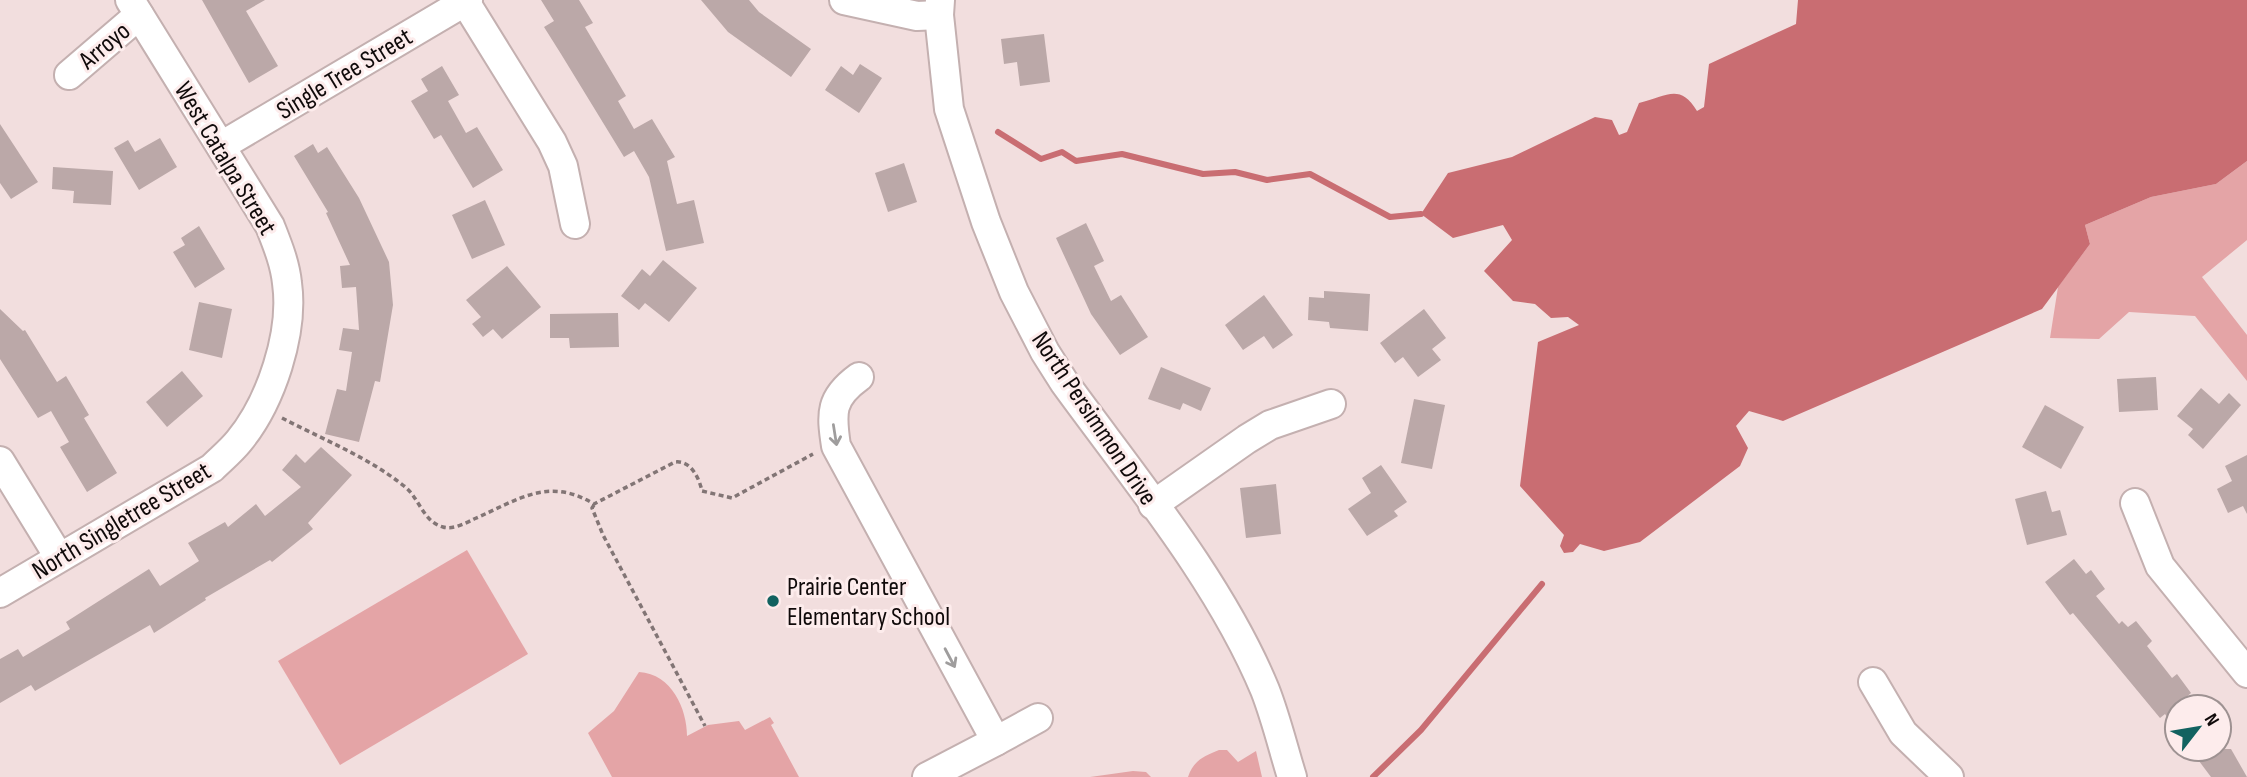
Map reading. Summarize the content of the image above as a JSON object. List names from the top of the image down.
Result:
{
  "streets": {
    "street": [
      "Arroyo",
      "Single Tree Street",
      "West Catalpa Street",
      "North Persimmon Drive",
      "North Singletree Street"
    ]
  },
  "crossings": [
    ["Arroyo", "West Catalpa Street"],
    ["Single Tree Street", "West Catalpa Street"],
    ["West Catalpa Street", "North Singletree Street"]
  ],
  "places": ["Prairie Center Elementary School"],
  "north": "top right"
}
